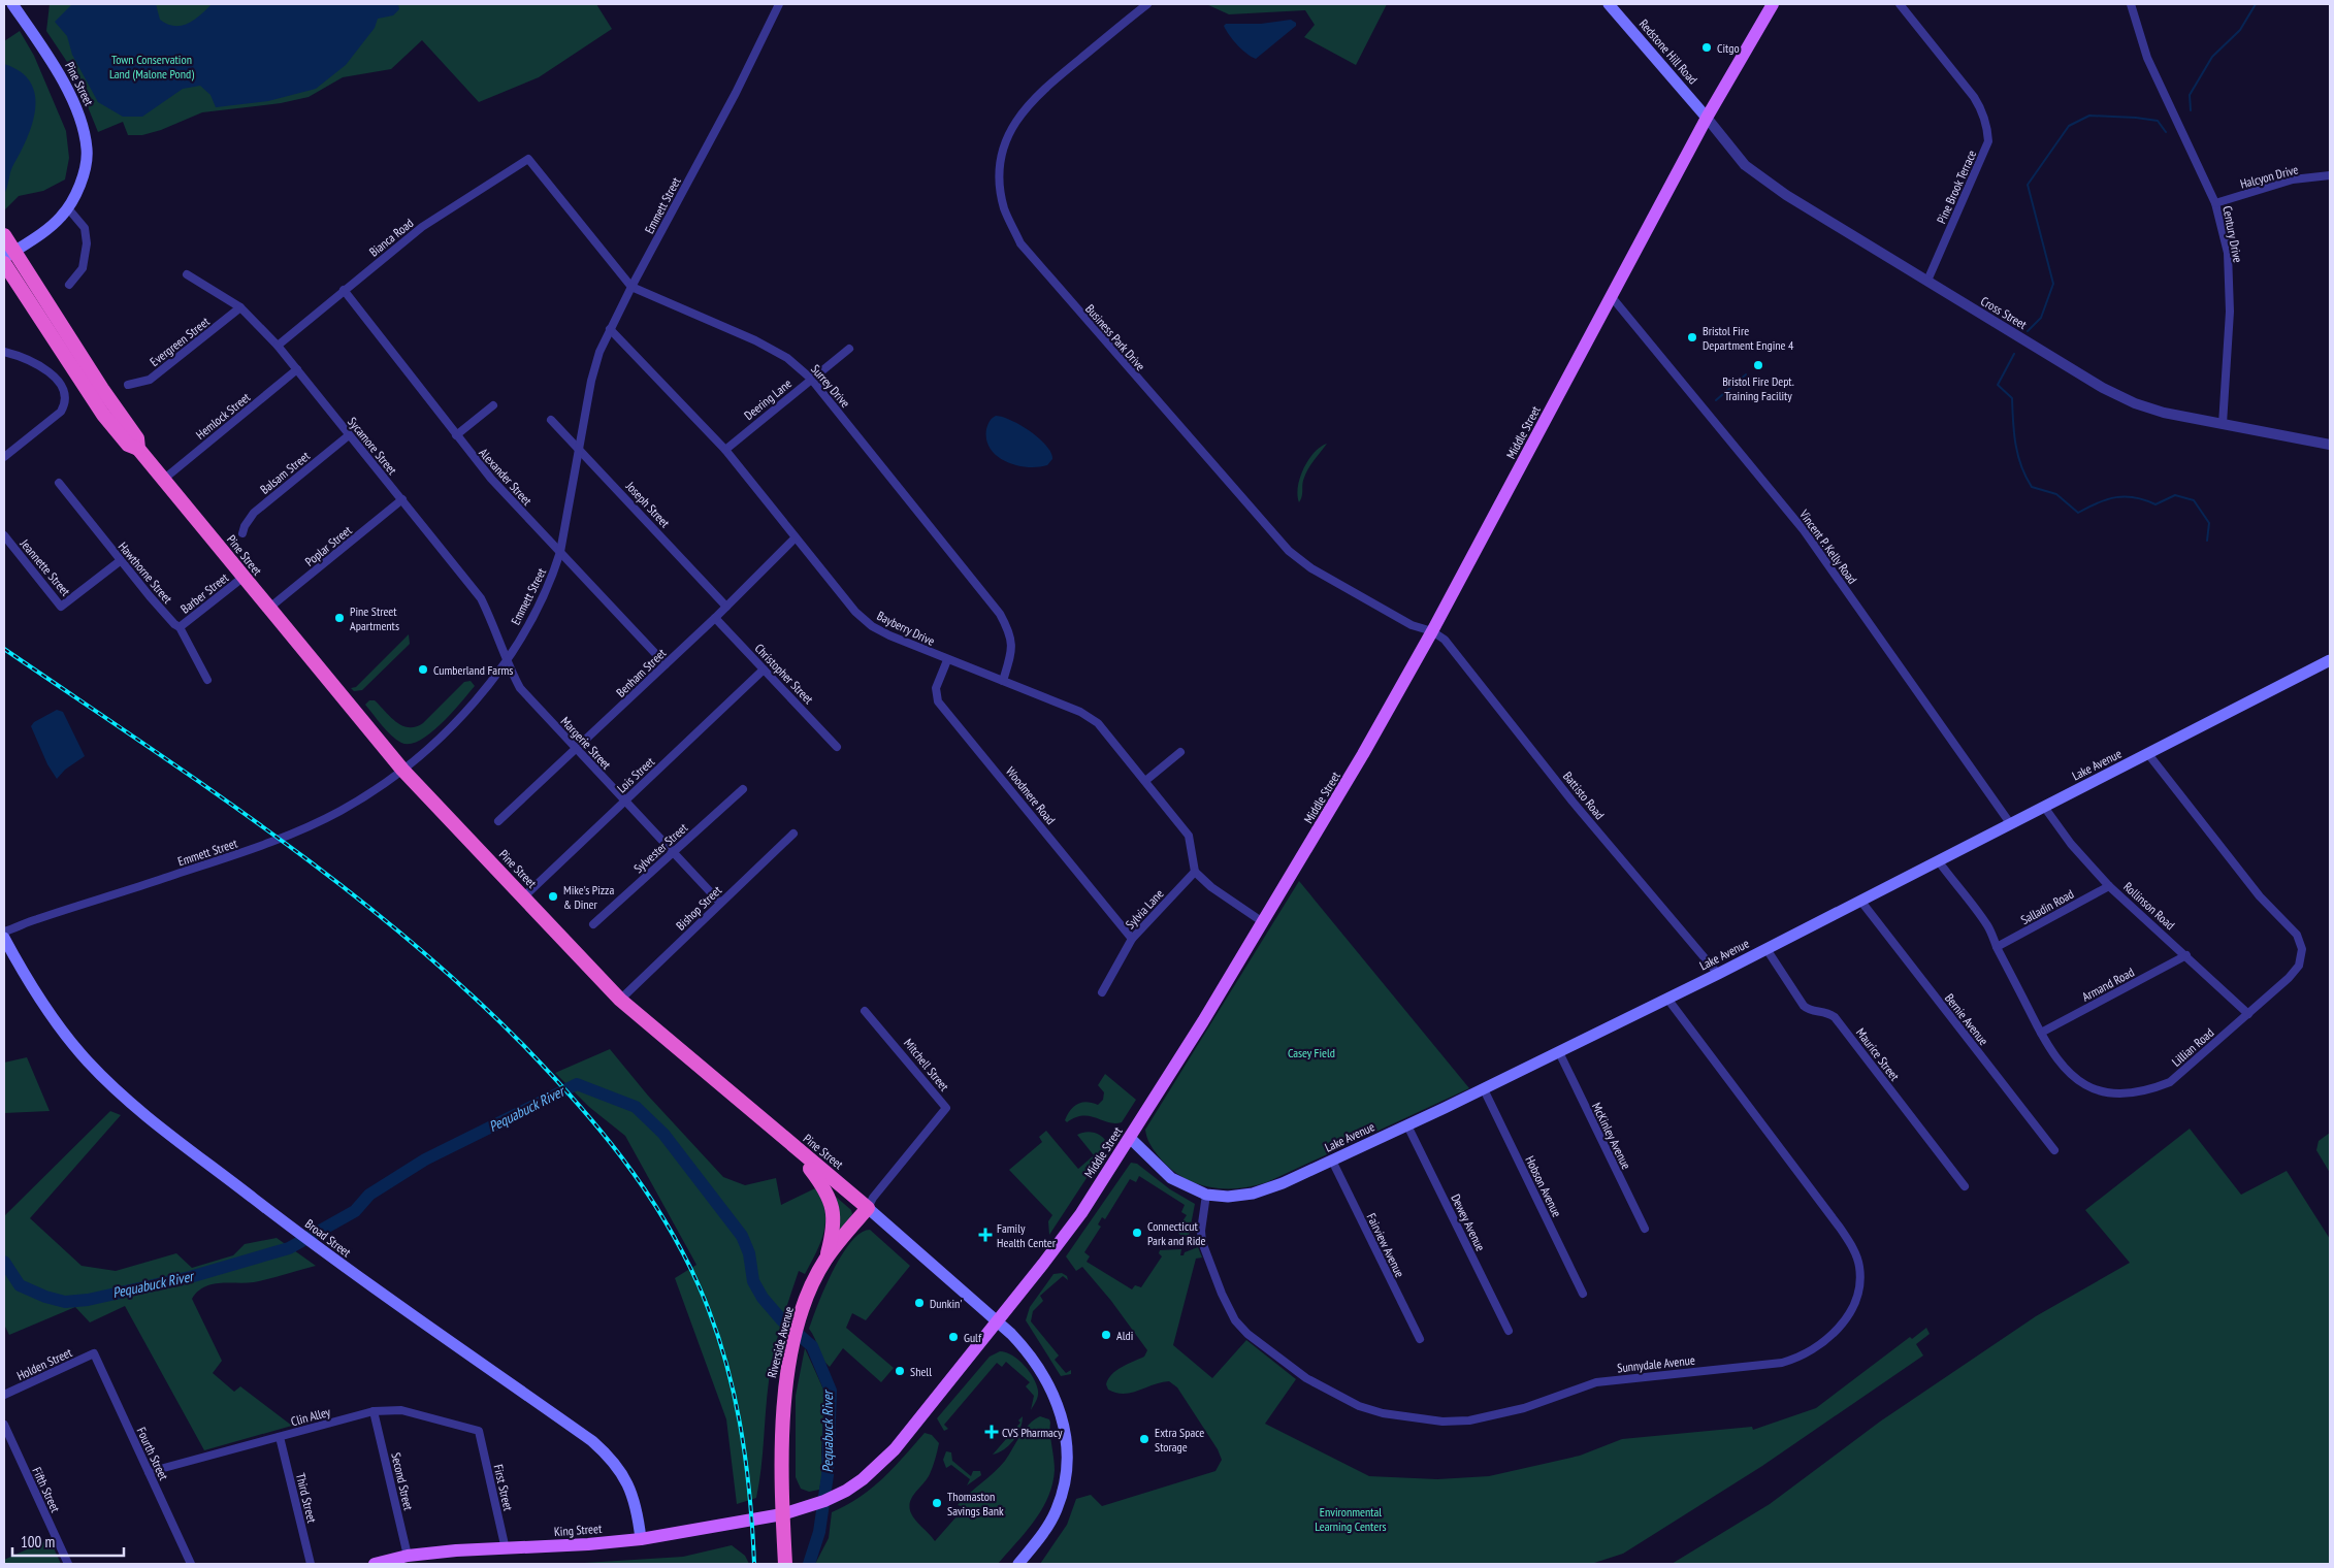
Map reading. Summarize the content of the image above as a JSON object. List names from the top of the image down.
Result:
{
  "streets": {
    "highway": ["Pine Street", "Riverside Avenue"],
    "main road": [
      "Redstone Hill Road",
      "Middle Street",
      "Lake Avenue",
      "Broad Street",
      "King Street"
    ],
    "street": [
      "Halcyon Drive",
      "Pine Brook Terrace",
      "Emmett Street",
      "Century Drive",
      "Bianca Road",
      "Cross Street",
      "Business Park Drive",
      "Evergreen Street",
      "Surrey Drive",
      "Deering Lane",
      "Hemlock Street",
      "Sycamore Street",
      "Balsam Street",
      "Alexander Street",
      "Joseph Street",
      "Poplar Street",
      "Vincent P. Kelly Road",
      "Jeannette Street",
      "Hawthorne Street",
      "Barber Street",
      "Bayberry Drive",
      "Benham Street",
      "Christopher Street",
      "Margerie Street",
      "Lois Street",
      "Woodmere Road",
      "Battisto Road",
      "Sylvester Street",
      "Rollinson Road",
      "Salladin Road",
      "Bishop Street",
      "Sylvia Lane",
      "Armand Road",
      "Bernie Avenue",
      "Lillian Road",
      "Maurice Street",
      "Mitchell Street",
      "McKinley Avenue",
      "Hobson Avenue",
      "Dewey Avenue",
      "Fairview Avenue",
      "Holden Street",
      "Sunnydale Avenue",
      "Clin Alley",
      "Fourth Street",
      "Second Street",
      "First Street",
      "Fifth Street",
      "Third Street"
    ]
  },
  "crossings": [
    ["Redstone Hill Road", "Cross Street"],
    ["Redstone Hill Road", "Middle Street"],
    ["Pine Street", "Emmett Street"],
    ["Pine Street", "Hemlock Street"],
    ["Pine Street", "Middle Street"],
    ["Pine Street", "Poplar Street"],
    ["Pine Street", "Barber Street"],
    ["Pine Street", "Lois Street"],
    ["Pine Street", "Bishop Street"],
    ["Pine Street", "Mitchell Street"],
    ["Pine Street", "Riverside Avenue"],
    ["Halcyon Drive", "Century Drive"],
    ["Pine Brook Terrace", "Cross Street"],
    ["Emmett Street", "Surrey Drive"],
    ["Emmett Street", "Sycamore Street"],
    ["Emmett Street", "Alexander Street"],
    ["Emmett Street", "Joseph Street"],
    ["Emmett Street", "Bayberry Drive"],
    ["Emmett Street", "Margerie Street"],
    ["Century Drive", "Cross Street"],
    ["Bianca Road", "Surrey Drive"],
    ["Bianca Road", "Sycamore Street"],
    ["Bianca Road", "Alexander Street"],
    ["Cross Street", "Middle Street"],
    ["Business Park Drive", "Middle Street"],
    ["Business Park Drive", "Battisto Road"],
    ["Evergreen Street", "Sycamore Street"],
    ["Surrey Drive", "Deering Lane"],
    ["Surrey Drive", "Bayberry Drive"],
    ["Deering Lane", "Bayberry Drive"],
    ["Hemlock Street", "Sycamore Street"],
    ["Middle Street", "Vincent P. Kelly Road"],
    ["Middle Street", "Lake Avenue"],
    ["Middle Street", "Battisto Road"],
    ["Middle Street", "Riverside Avenue"],
    ["Middle Street", "King Street"],
    ["Sycamore Street", "Balsam Street"],
    ["Sycamore Street", "Poplar Street"],
    ["Sycamore Street", "Margerie Street"],
    ["Alexander Street", "Benham Street"],
    ["Joseph Street", "Benham Street"],
    ["Vincent P. Kelly Road", "Lake Avenue"],
    ["Jeannette Street", "Hawthorne Street"],
    ["Hawthorne Street", "Barber Street"],
    ["Bayberry Drive", "Benham Street"],
    ["Bayberry Drive", "Woodmere Road"],
    ["Bayberry Drive", "Sylvia Lane"],
    ["Benham Street", "Christopher Street"],
    ["Benham Street", "Margerie Street"],
    ["Christopher Street", "Lois Street"],
    ["Margerie Street", "Lois Street"],
    ["Margerie Street", "Sylvester Street"],
    ["Margerie Street", "Bishop Street"],
    ["Lake Avenue", "Battisto Road"],
    ["Lake Avenue", "Rollinson Road"],
    ["Lake Avenue", "Bernie Avenue"],
    ["Lake Avenue", "Lillian Road"],
    ["Lake Avenue", "Maurice Street"],
    ["Lake Avenue", "McKinley Avenue"],
    ["Lake Avenue", "Hobson Avenue"],
    ["Lake Avenue", "Dewey Avenue"],
    ["Lake Avenue", "Fairview Avenue"],
    ["Lake Avenue", "Sunnydale Avenue"],
    ["Woodmere Road", "Sylvia Lane"],
    ["Rollinson Road", "Salladin Road"],
    ["Rollinson Road", "Armand Road"],
    ["Rollinson Road", "Lillian Road"],
    ["Salladin Road", "Lillian Road"],
    ["Armand Road", "Lillian Road"],
    ["Mitchell Street", "Riverside Avenue"],
    ["Broad Street", "King Street"],
    ["Riverside Avenue", "King Street"],
    ["Holden Street", "Fourth Street"],
    ["Clin Alley", "Fourth Street"],
    ["Clin Alley", "Second Street"],
    ["Clin Alley", "First Street"],
    ["Clin Alley", "Third Street"],
    ["Second Street", "King Street"],
    ["First Street", "King Street"]
  ],
  "water": ["Pequabuck River"],
  "parks": ["Town Conservation Land (Malone Pond)", "Casey Field", "Environmental Learning Centers"],
  "places": {
    "other": [
      "Citgo",
      "Bristol Fire Department Engine 4",
      "Bristol Fire Dept. Training Facility",
      "Pine Street Apartments",
      "Cumberland Farms",
      "Mike's Pizza & Diner",
      "Connecticut Park and Ride",
      "Dunkin'",
      "Aldi",
      "Gulf",
      "Shell",
      "Extra Space Storage",
      "Thomaston Savings Bank"
    ],
    "health": ["Family Health Center", "CVS Pharmacy"]
  },
  "scale_bar": "100 m"
}
